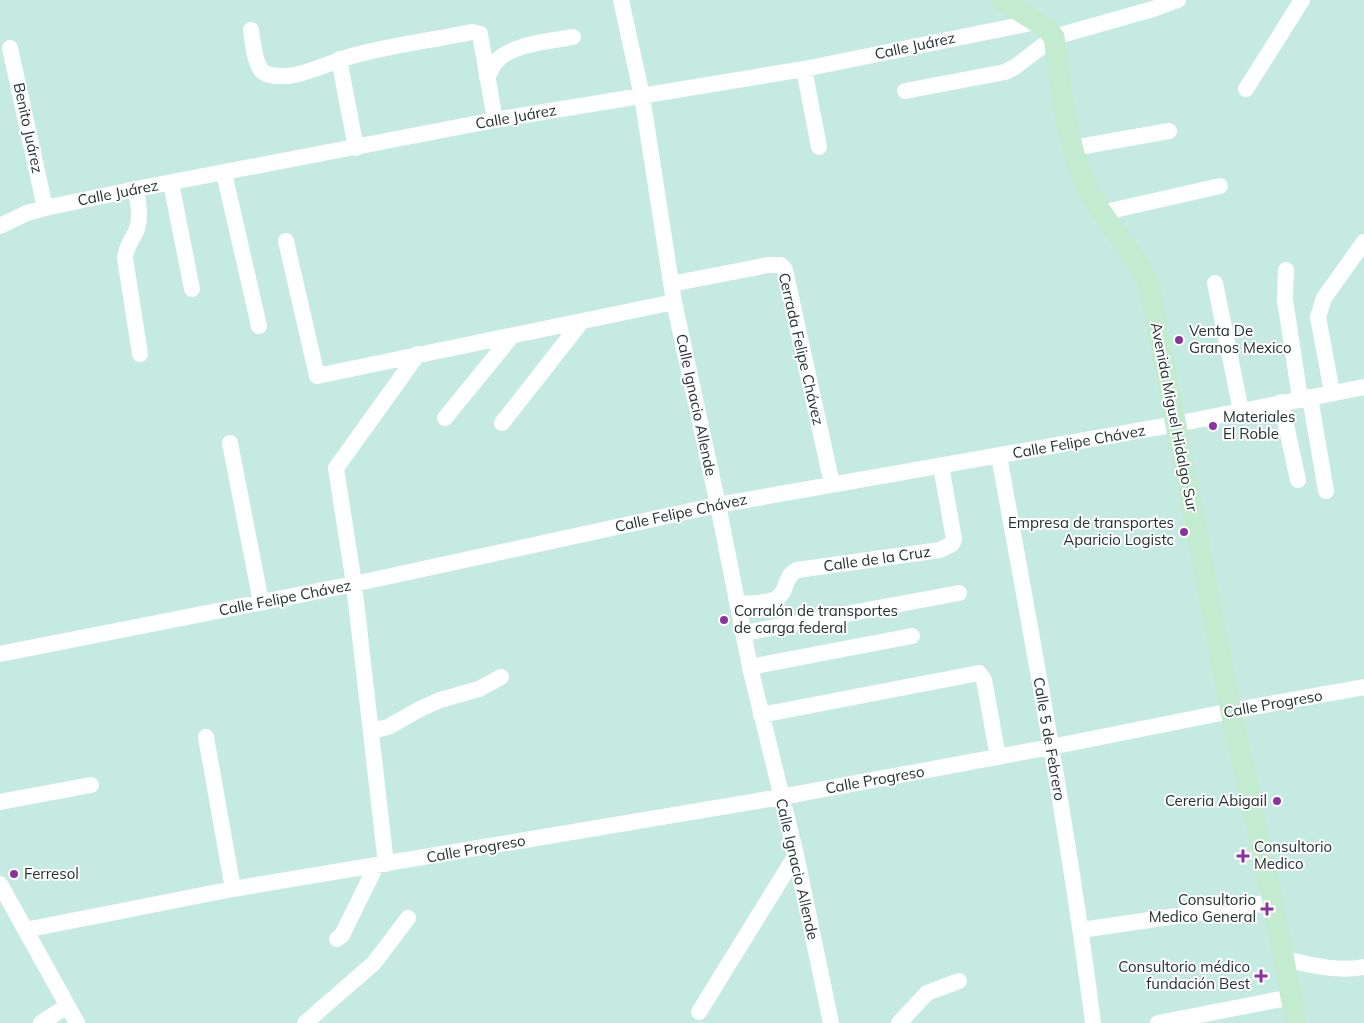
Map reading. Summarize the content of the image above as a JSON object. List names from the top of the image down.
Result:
{
  "streets": {
    "main road": ["Avenida Miguel Hidalgo Sur"],
    "street": [
      "Calle Juárez",
      "Benito Juárez",
      "Cerrada Felipe Chávez",
      "Calle Ignacio Allende",
      "Calle Felipe Chávez",
      "Calle de la Cruz",
      "Calle Progreso",
      "Calle 5 de Febrero"
    ]
  },
  "crossings": [
    ["Calle Juárez", "Benito Juárez"],
    ["Calle Juárez", "Calle Ignacio Allende"],
    ["Cerrada Felipe Chávez", "Calle Ignacio Allende"],
    ["Cerrada Felipe Chávez", "Calle Felipe Chávez"],
    ["Calle Ignacio Allende", "Calle Felipe Chávez"],
    ["Calle Ignacio Allende", "Calle de la Cruz"],
    ["Calle Ignacio Allende", "Calle Progreso"],
    ["Avenida Miguel Hidalgo Sur", "Calle Felipe Chávez"],
    ["Avenida Miguel Hidalgo Sur", "Calle Progreso"],
    ["Calle Felipe Chávez", "Calle de la Cruz"],
    ["Calle Felipe Chávez", "Calle 5 de Febrero"],
    ["Calle Progreso", "Calle 5 de Febrero"]
  ],
  "places": {
    "other": [
      "Venta De Granos Mexico",
      "Materiales El Roble",
      "Empresa de transportes Aparicio Logistc",
      "Corralón de transportes de carga federal",
      "Cereria Abigail",
      "Ferresol"
    ],
    "health": ["Consultorio Medico", "Consultorio Medico General", "Consultorio médico fundación Best"]
  }
}
